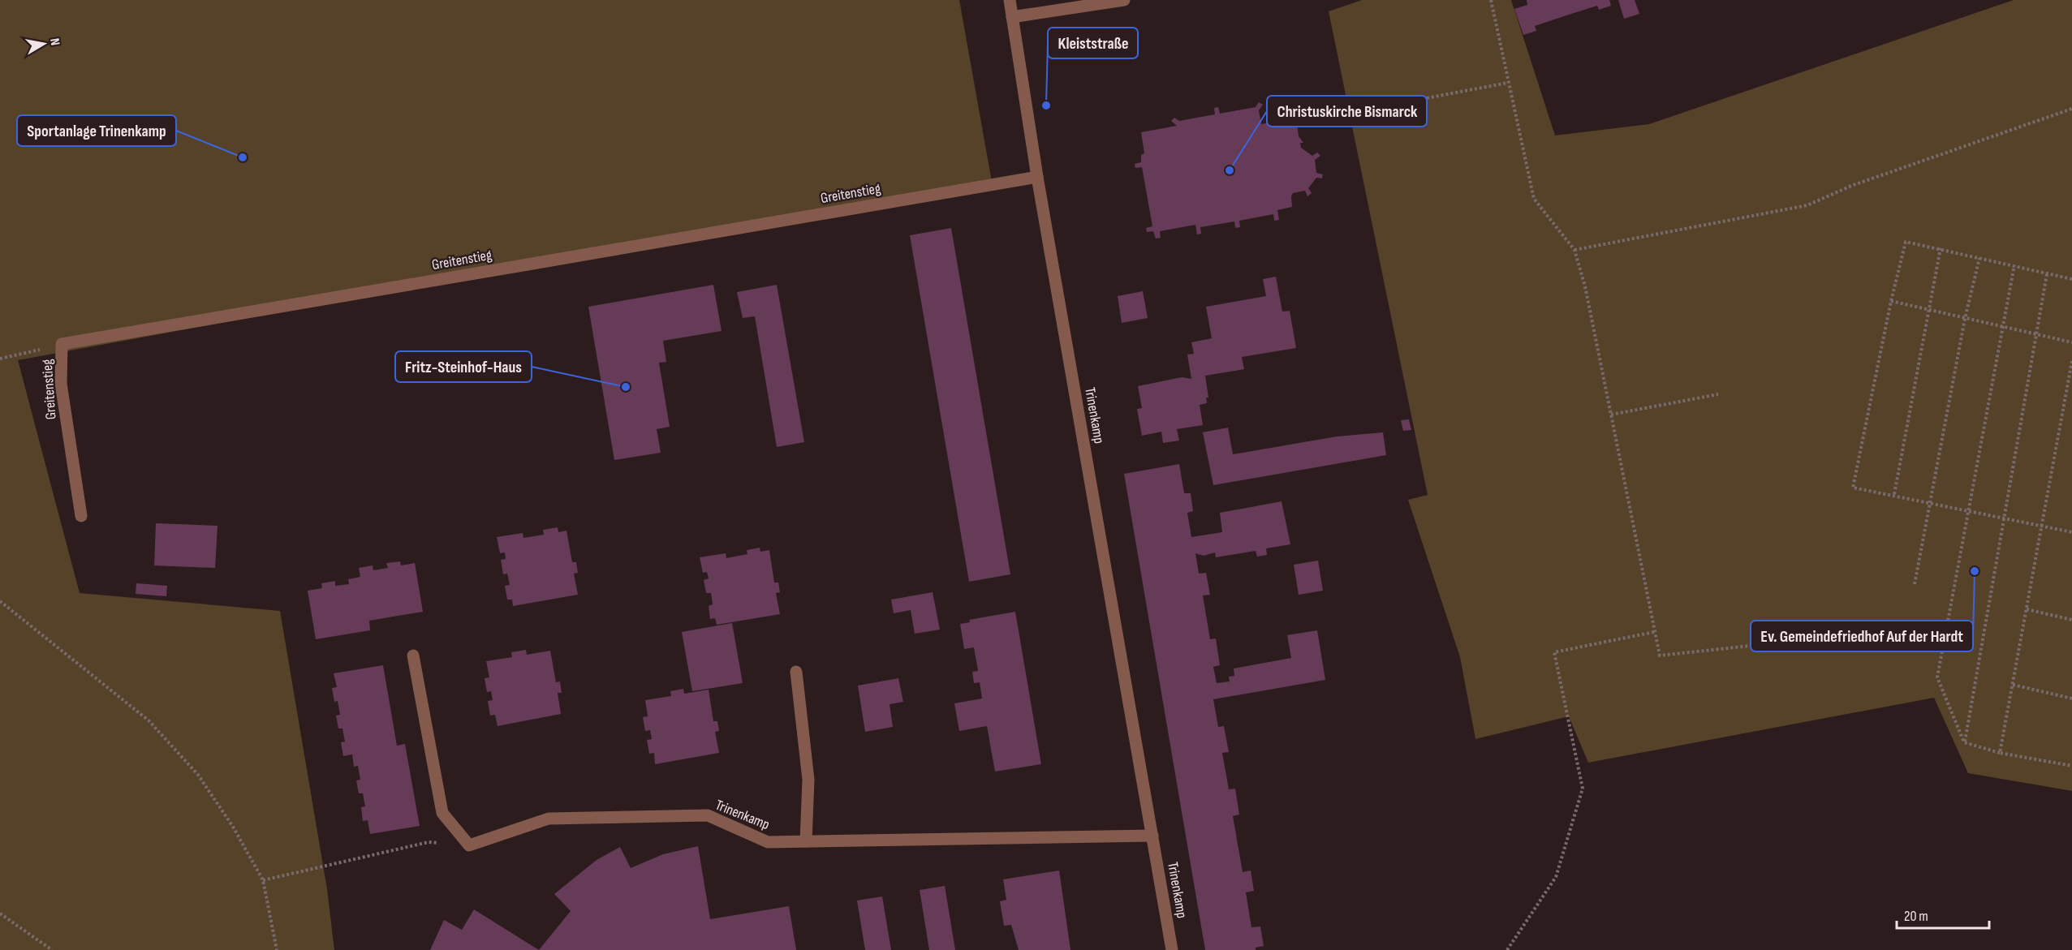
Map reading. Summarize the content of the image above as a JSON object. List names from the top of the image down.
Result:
{
  "streets": {
    "street": ["Greitenstieg", "Trinenkamp"]
  },
  "crossings": [
    ["Greitenstieg", "Trinenkamp"]
  ],
  "places": [
    "Kleiststraße",
    "Sportanlage Trinenkamp",
    "Christuskirche Bismarck",
    "Fritz-Steinhof-Haus",
    "Ev. Gemeindefriedhof Auf der Hardt"
  ],
  "scale_bar": "20 m",
  "north": "right"
}
